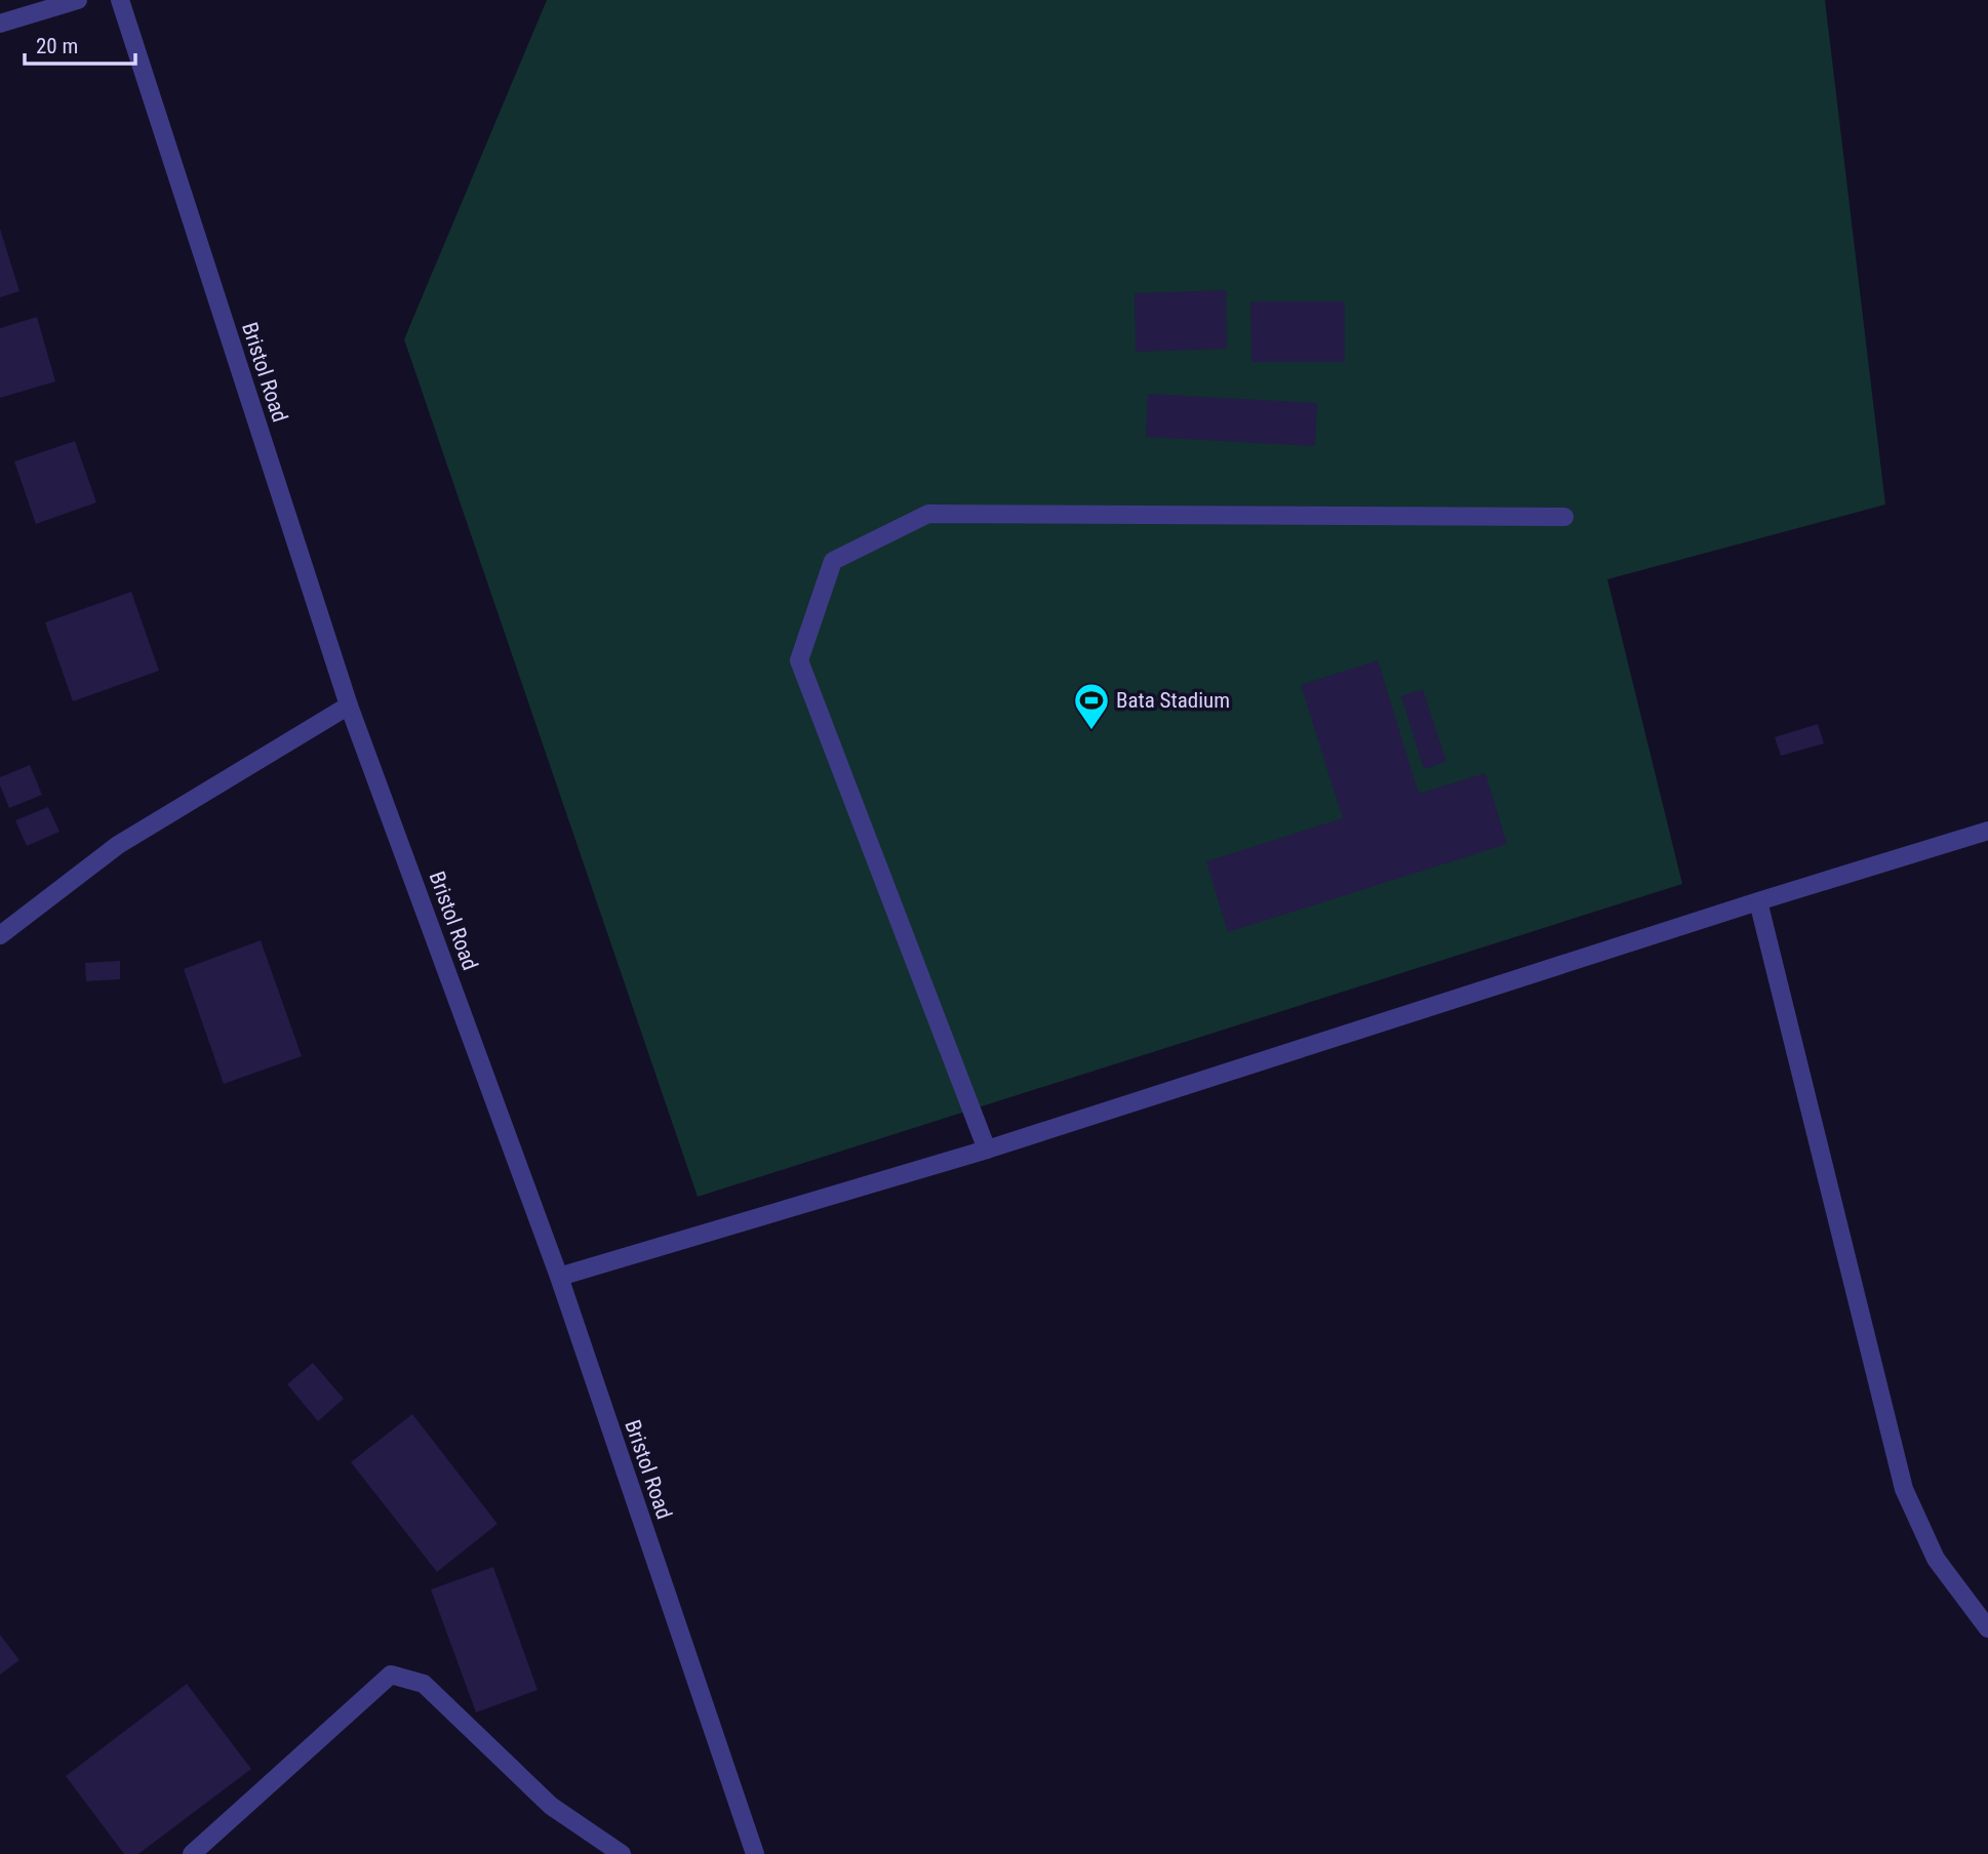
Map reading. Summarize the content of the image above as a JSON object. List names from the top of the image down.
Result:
{
  "streets": {
    "street": ["Bristol Road"]
  },
  "places": {
    "sports": ["Bata Stadium"]
  },
  "scale_bar": "20 m"
}
